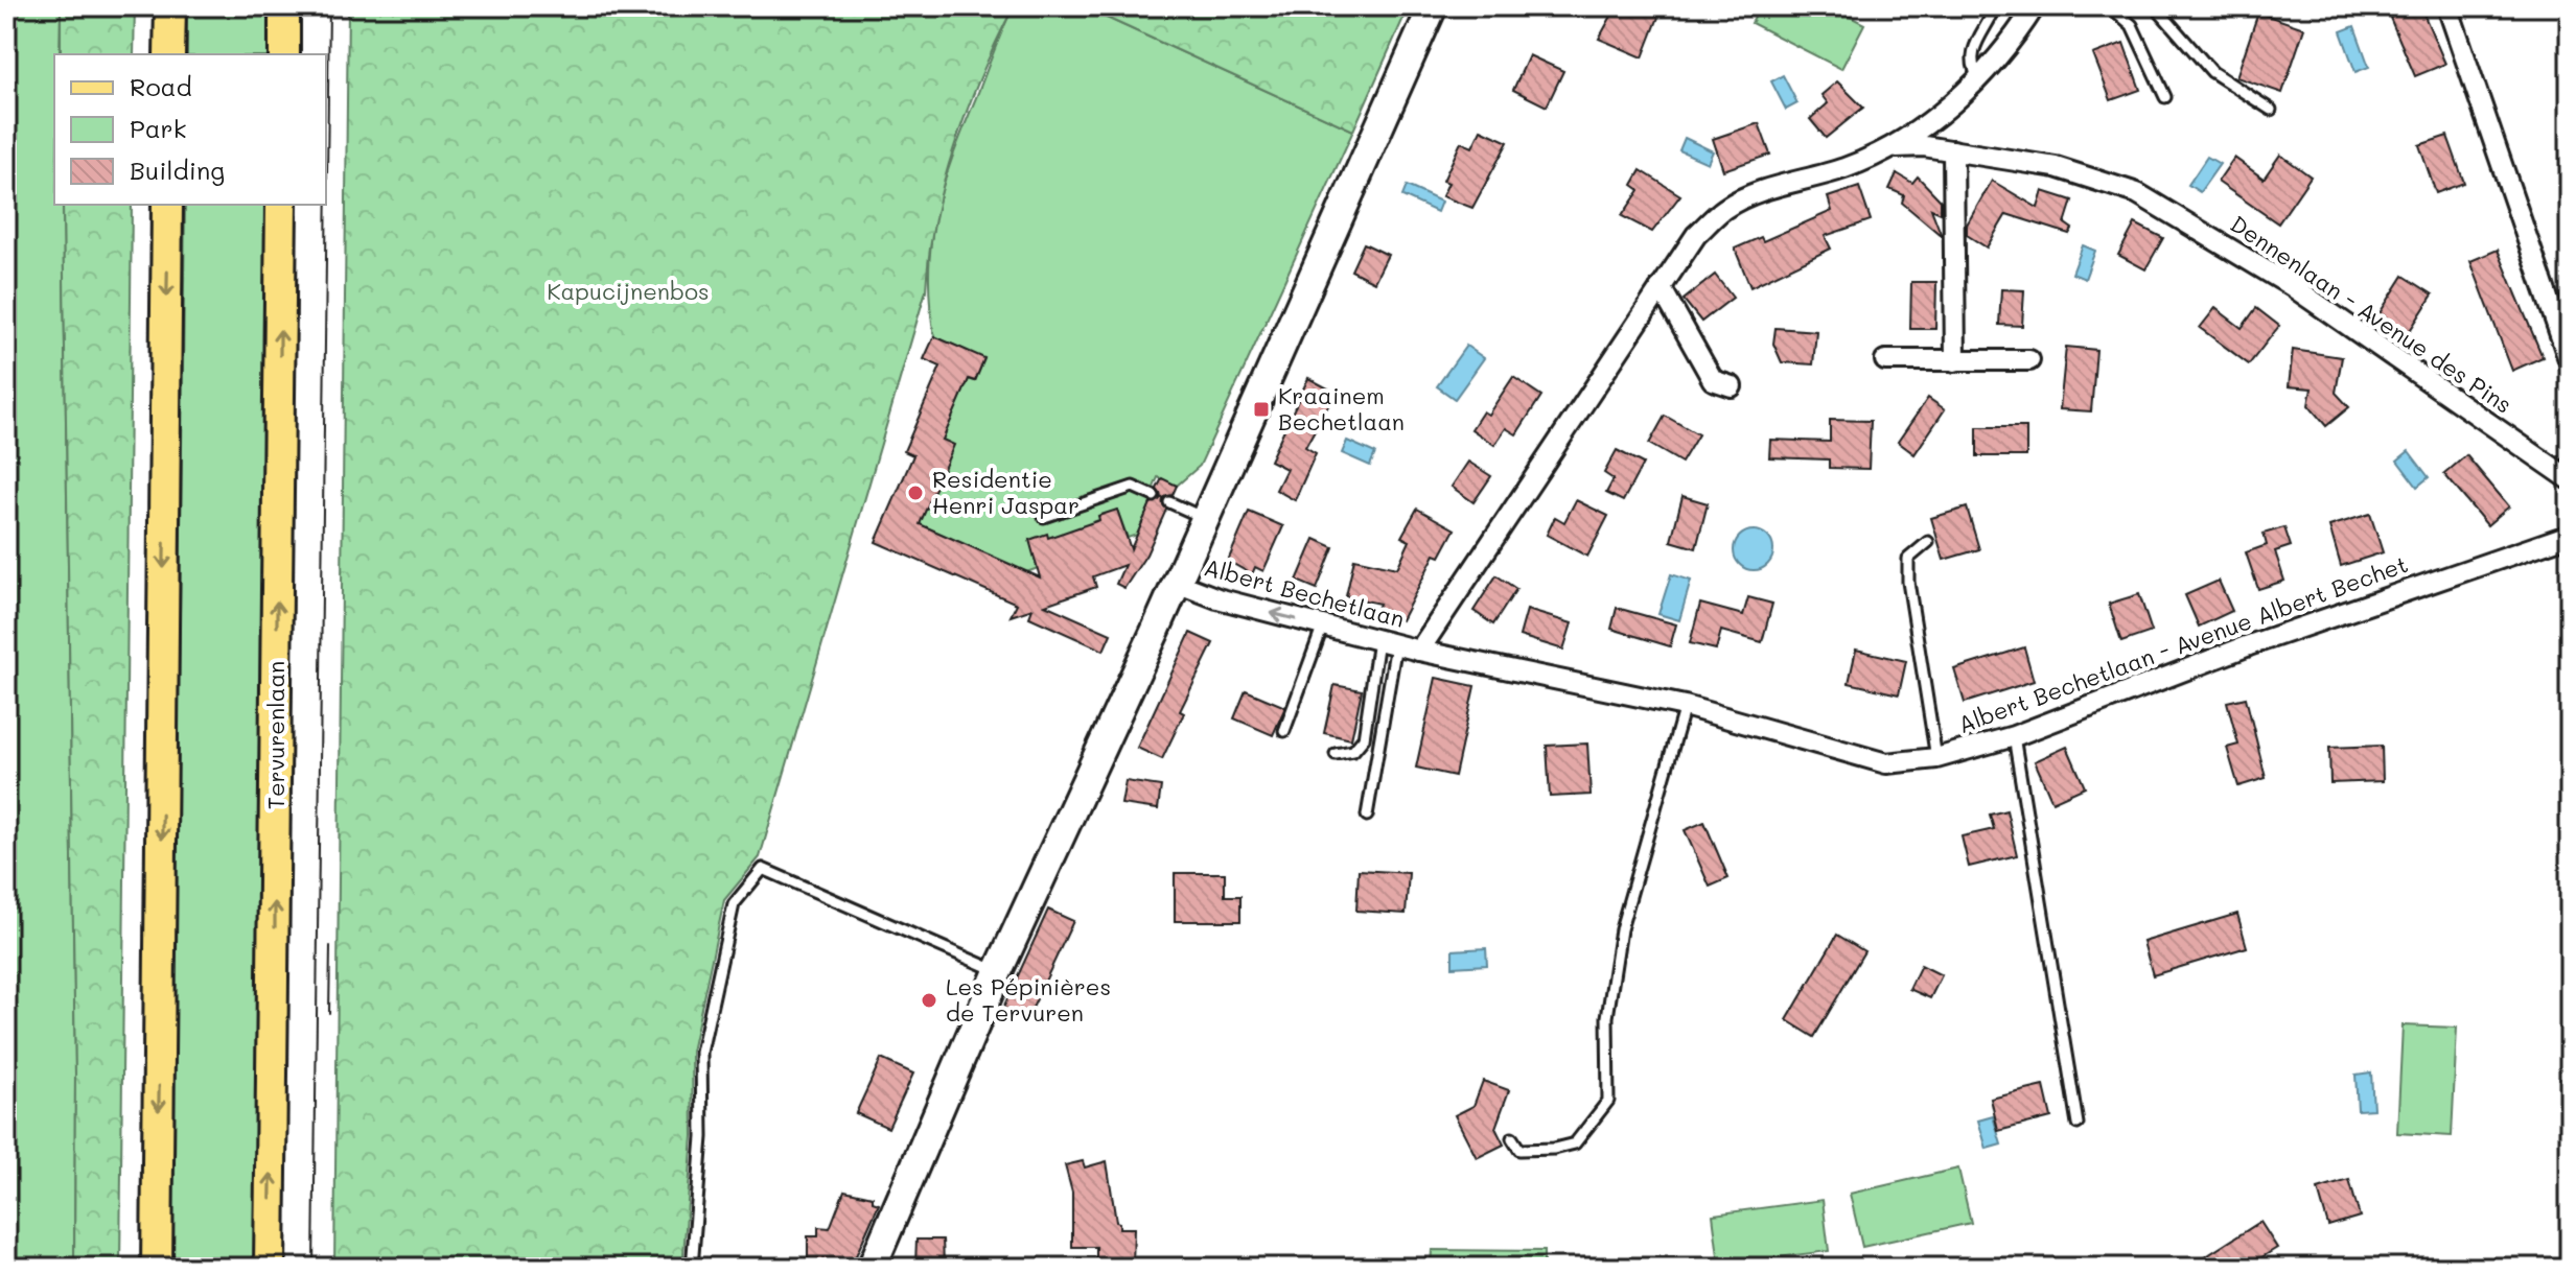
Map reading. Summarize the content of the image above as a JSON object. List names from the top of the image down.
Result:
{
  "streets": {
    "main road": ["Tervurenlaan"],
    "street": ["Dennenlaan - Avenue des Pins", "Albert Bechetlaan", "Albert Bechetlaan - Avenue Albert Bechet"]
  },
  "crossings": [
    ["Albert Bechetlaan", "Albert Bechetlaan - Avenue Albert Bechet"]
  ],
  "one_way": ["Albert Bechetlaan"],
  "parks": ["Kapucijnenbos"],
  "places": {
    "transit": ["Kraainem Bechetlaan"],
    "other": ["Residentie Henri Jaspar", "Les Pépinières de Tervuren"]
  },
  "legend": ["Road", "Park", "Building"]
}
